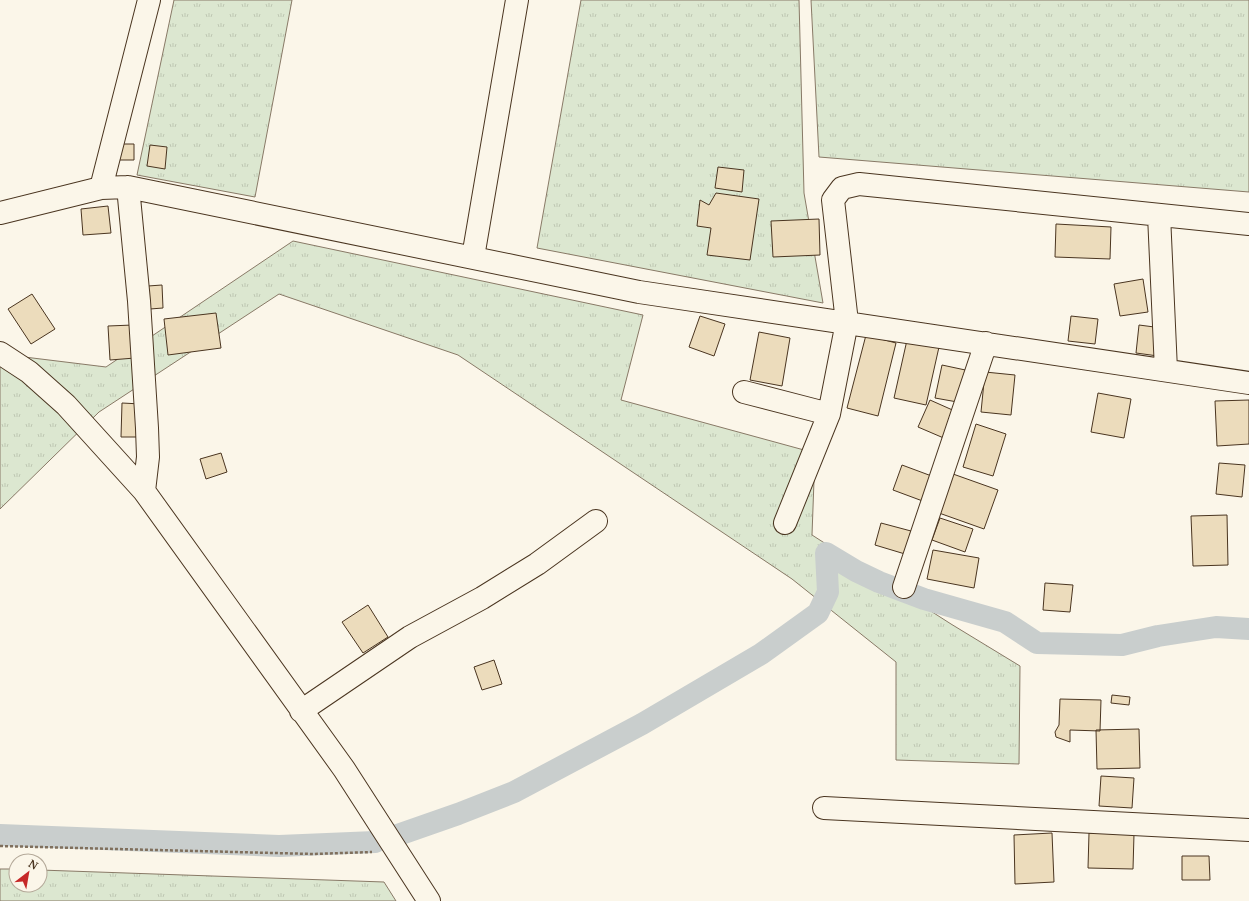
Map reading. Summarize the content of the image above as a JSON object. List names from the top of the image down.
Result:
{
  "north": "top right"
}
